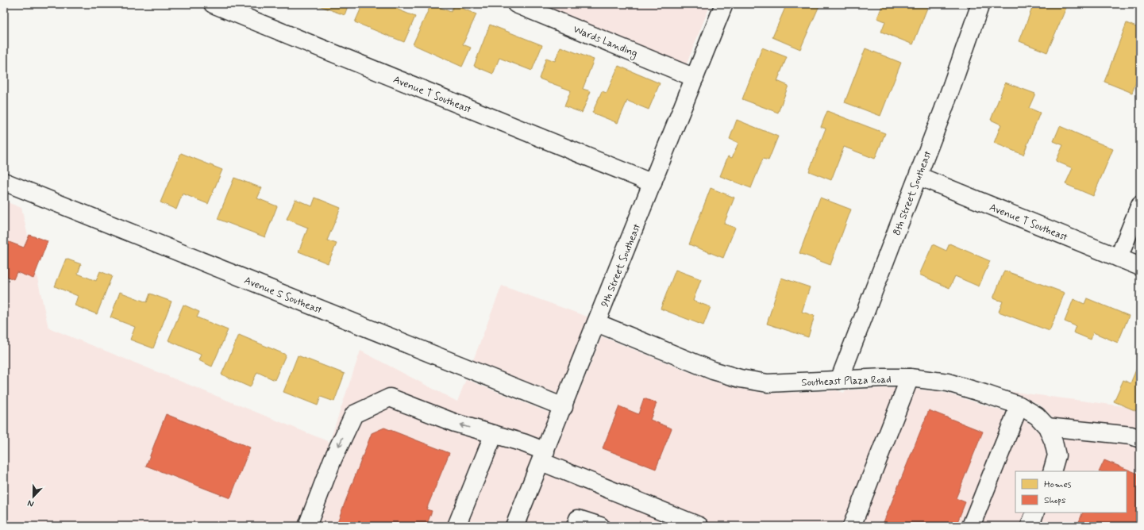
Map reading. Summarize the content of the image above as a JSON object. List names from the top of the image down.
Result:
{
  "streets": {
    "street": [
      "Wards Landing",
      "Avenue T Southeast",
      "8th Street Southeast",
      "9th Street Southeast",
      "Avenue S Southeast",
      "Southeast Plaza Road"
    ]
  },
  "crossings": [
    ["Wards Landing", "9th Street Southeast"],
    ["Avenue T Southeast", "8th Street Southeast"],
    ["Avenue T Southeast", "9th Street Southeast"],
    ["8th Street Southeast", "Southeast Plaza Road"],
    ["9th Street Southeast", "Avenue S Southeast"],
    ["9th Street Southeast", "Southeast Plaza Road"]
  ],
  "legend": ["Homes", "Shops"],
  "north": "bottom"
}
